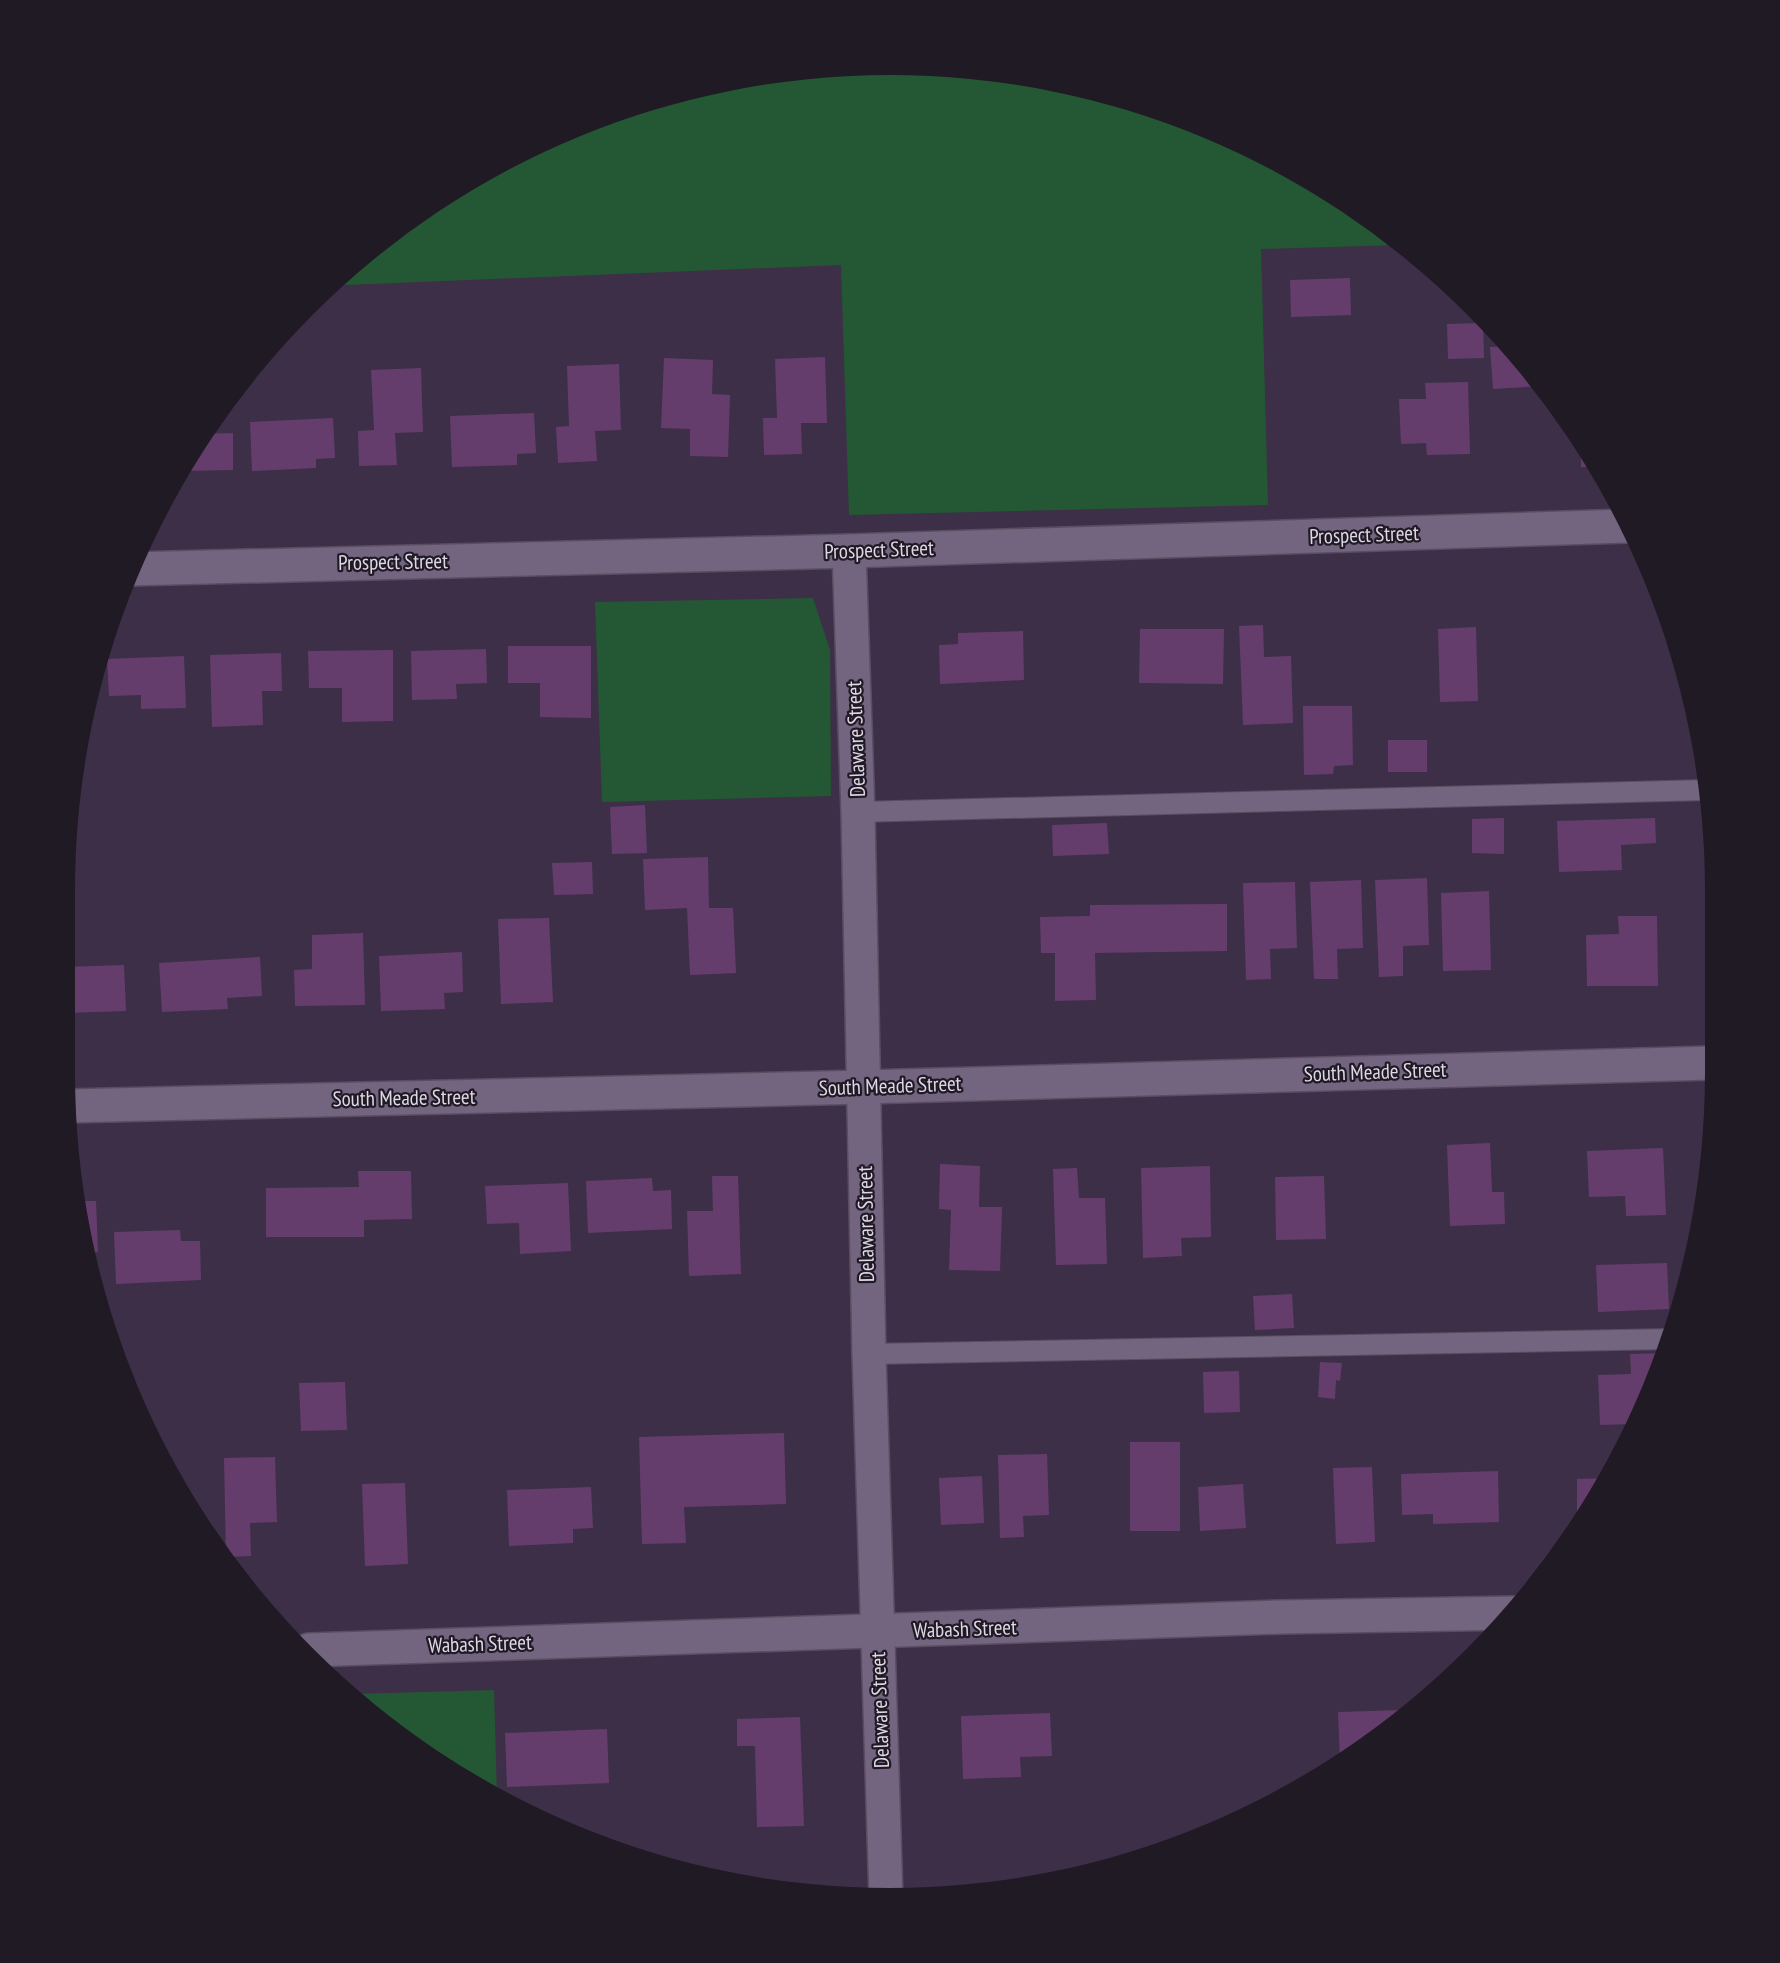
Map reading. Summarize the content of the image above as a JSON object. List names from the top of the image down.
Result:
{
  "streets": {
    "street": [
      "Prospect Street",
      "Delaware Street",
      "South Meade Street",
      "Wabash Street"
    ]
  },
  "crossings": [
    ["Prospect Street", "Delaware Street"],
    ["Delaware Street", "South Meade Street"],
    ["Delaware Street", "Wabash Street"]
  ]
}
